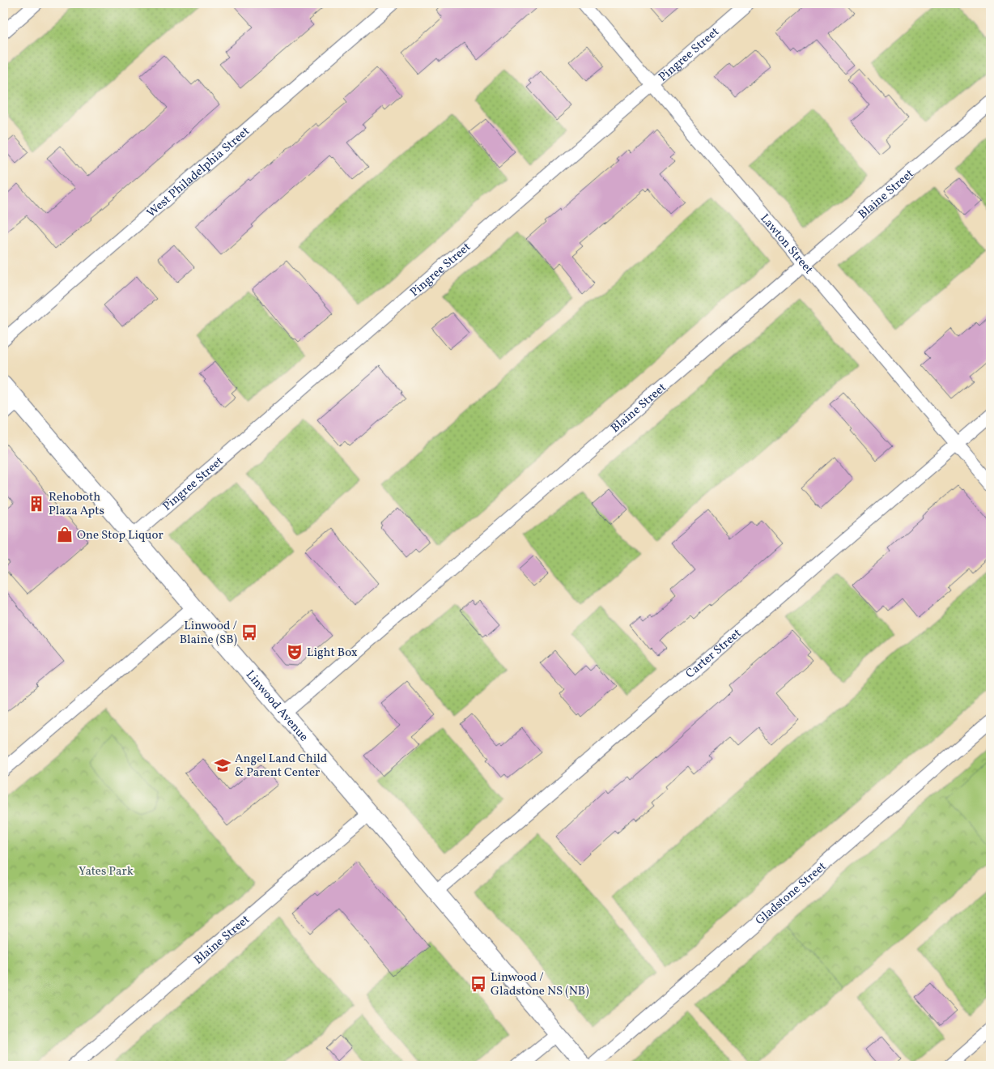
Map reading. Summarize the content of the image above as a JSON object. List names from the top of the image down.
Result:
{
  "streets": {
    "street": [
      "Pingree Street",
      "West Philadelphia Street",
      "Blaine Street",
      "Lawton Street",
      "Carter Street",
      "Linwood Avenue",
      "Gladstone Street"
    ]
  },
  "crossings": [
    ["Pingree Street", "Lawton Street"],
    ["Pingree Street", "Linwood Avenue"],
    ["Blaine Street", "Lawton Street"],
    ["Blaine Street", "Linwood Avenue"],
    ["Lawton Street", "Carter Street"],
    ["Carter Street", "Linwood Avenue"]
  ],
  "parks": ["Yates Park"],
  "places": {
    "building": ["Rehoboth Plaza Apts"],
    "shop": ["One Stop Liquor"],
    "bus stop": ["Linwood / Blaine (SB)", "Linwood / Gladstone NS (NB)"],
    "theatre": ["Light Box"],
    "school or university": ["Angel Land Child & Parent Center"]
  }
}
